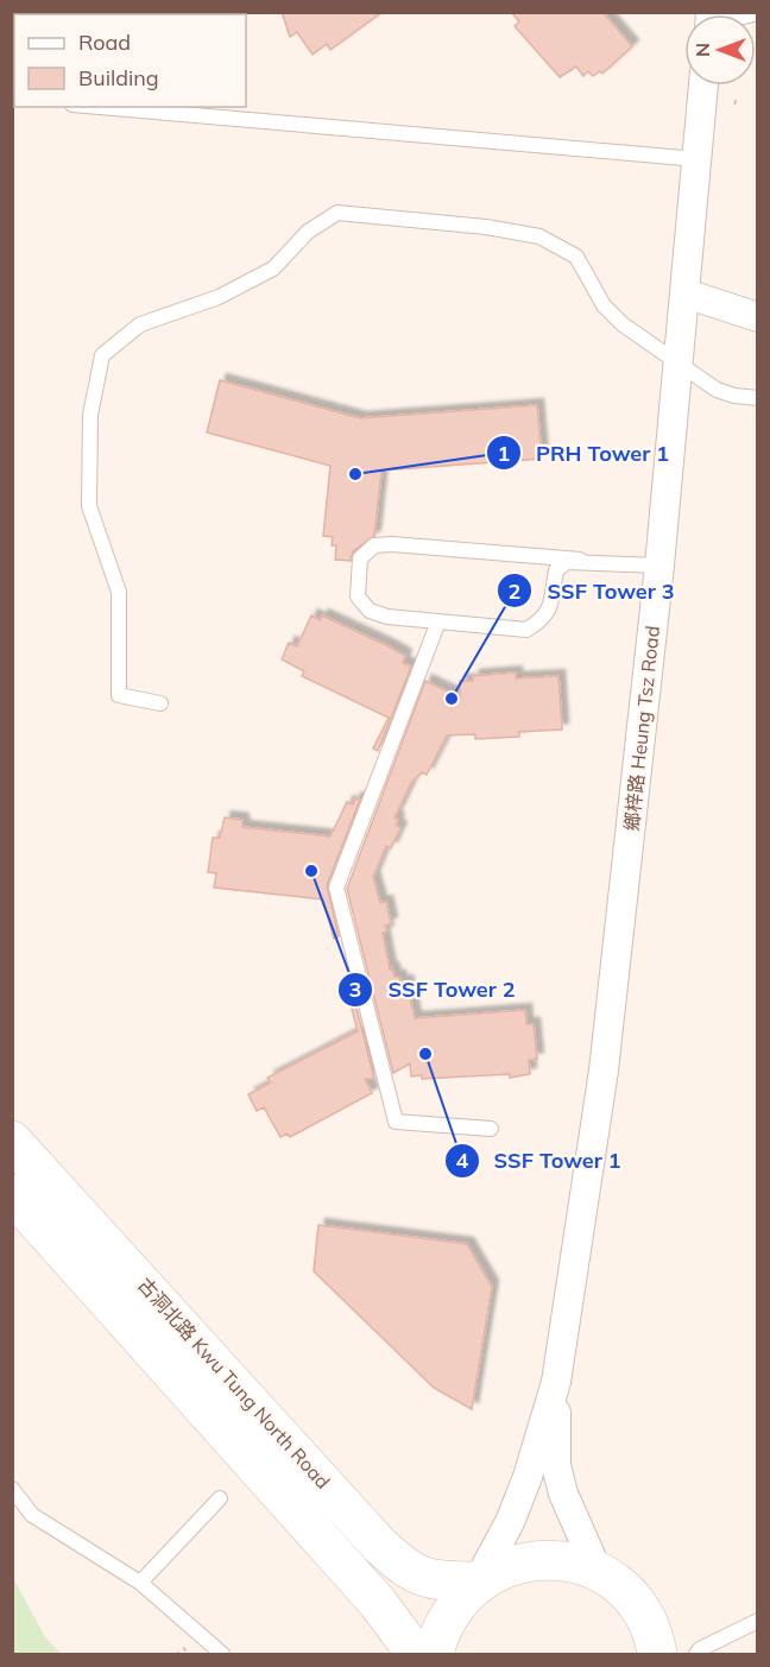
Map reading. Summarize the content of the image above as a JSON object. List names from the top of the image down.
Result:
{
  "streets": {
    "main road": ["古洞北路 Kwu Tung North Road"],
    "street": ["鄉梓路 Heung Tsz Road"]
  },
  "crossings": [
    ["鄉梓路 Heung Tsz Road", "古洞北路 Kwu Tung North Road"]
  ],
  "places": [
    "PRH Tower 1",
    "SSF Tower 3",
    "SSF Tower 2",
    "SSF Tower 1"
  ],
  "legend": ["Road", "Building"],
  "north": "left"
}
